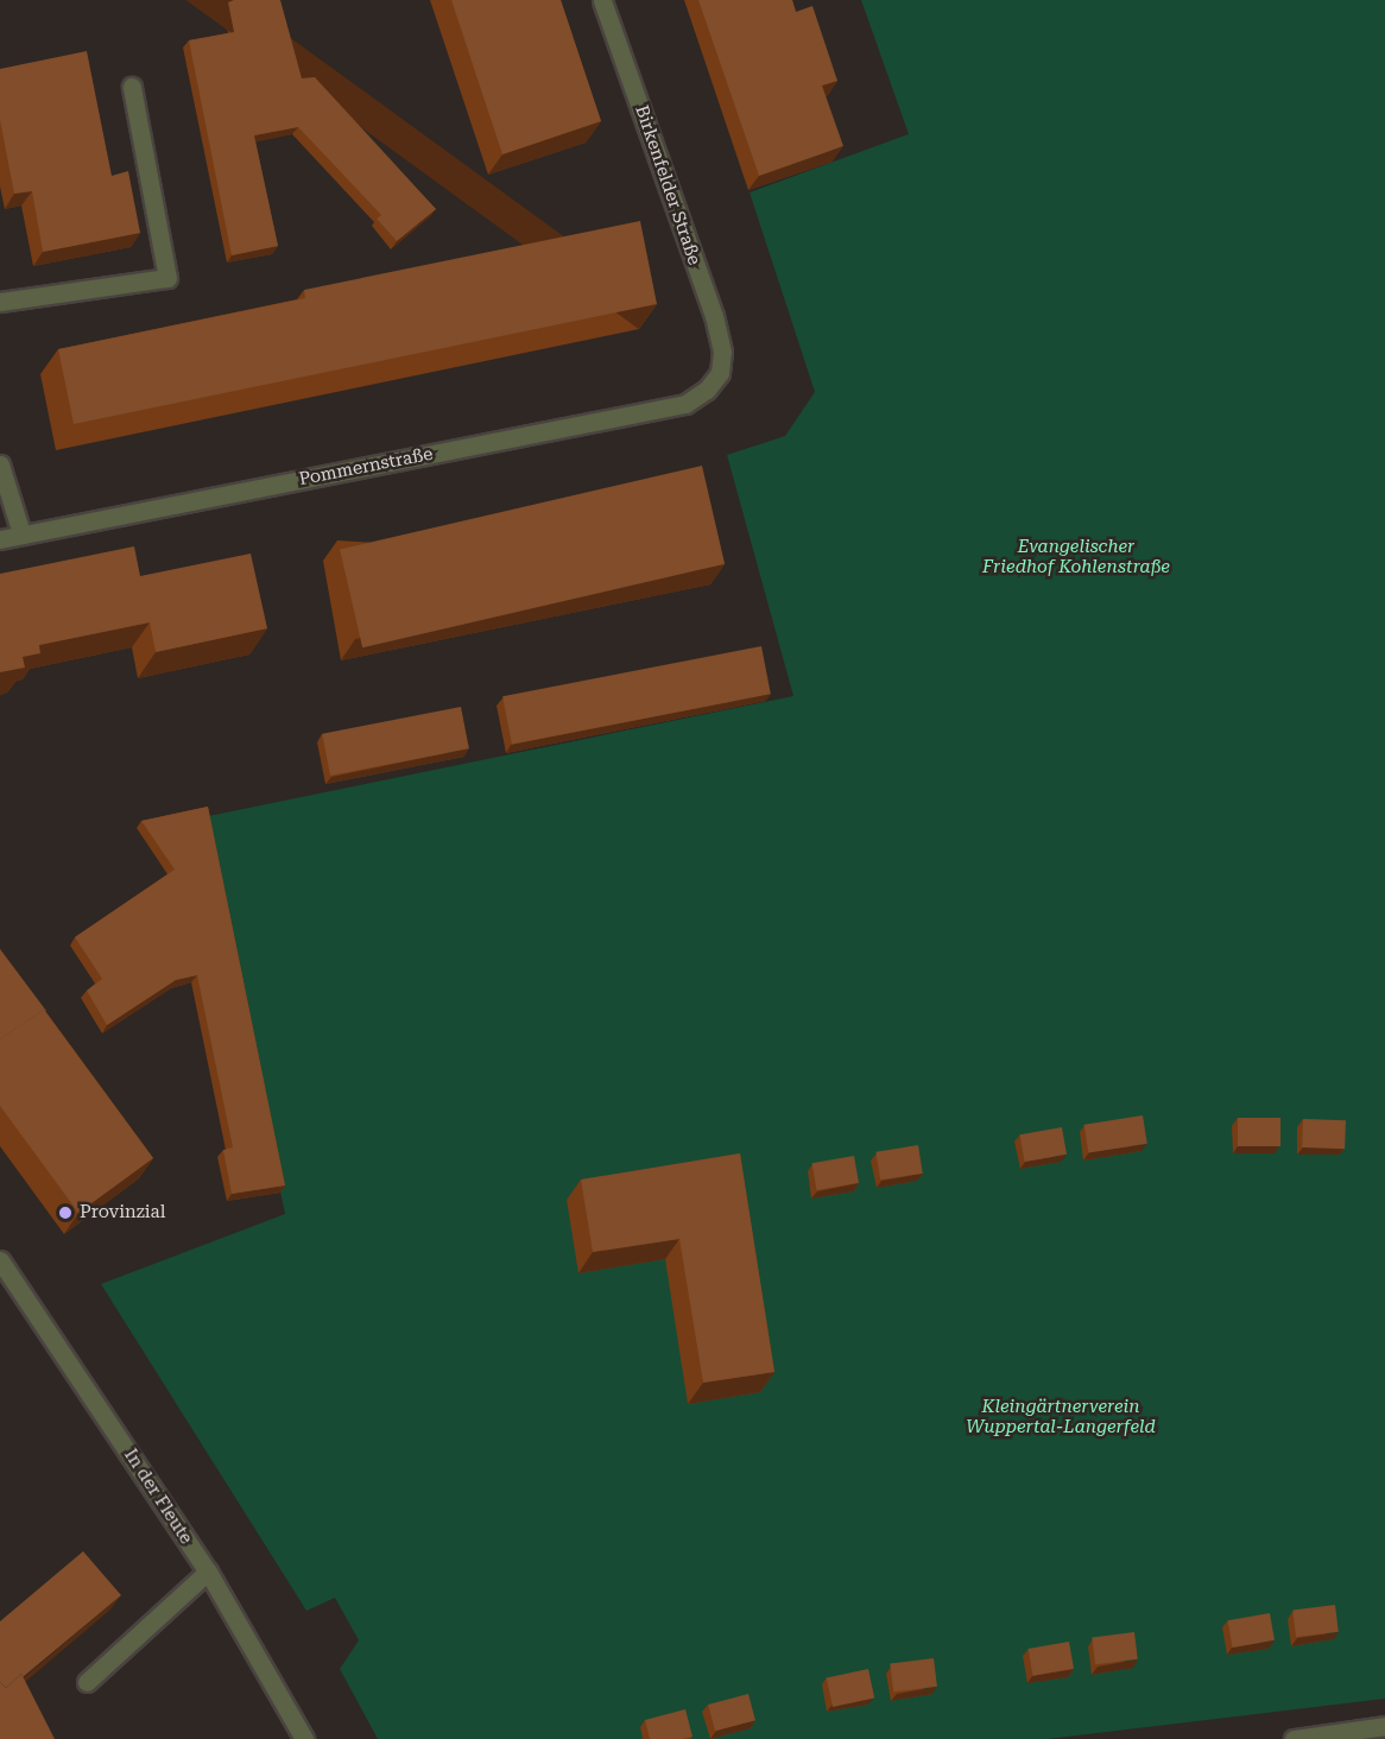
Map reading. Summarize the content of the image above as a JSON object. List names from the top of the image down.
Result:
{
  "streets": {
    "street": ["Birkenfelder Straße", "Pommernstraße", "In der Fleute"]
  },
  "crossings": [
    ["Birkenfelder Straße", "Pommernstraße"]
  ],
  "parks": ["Evangelischer Friedhof Kohlenstraße", "Kleingärtnerverein Wuppertal-Langerfeld"],
  "places": ["Provinzial"]
}
